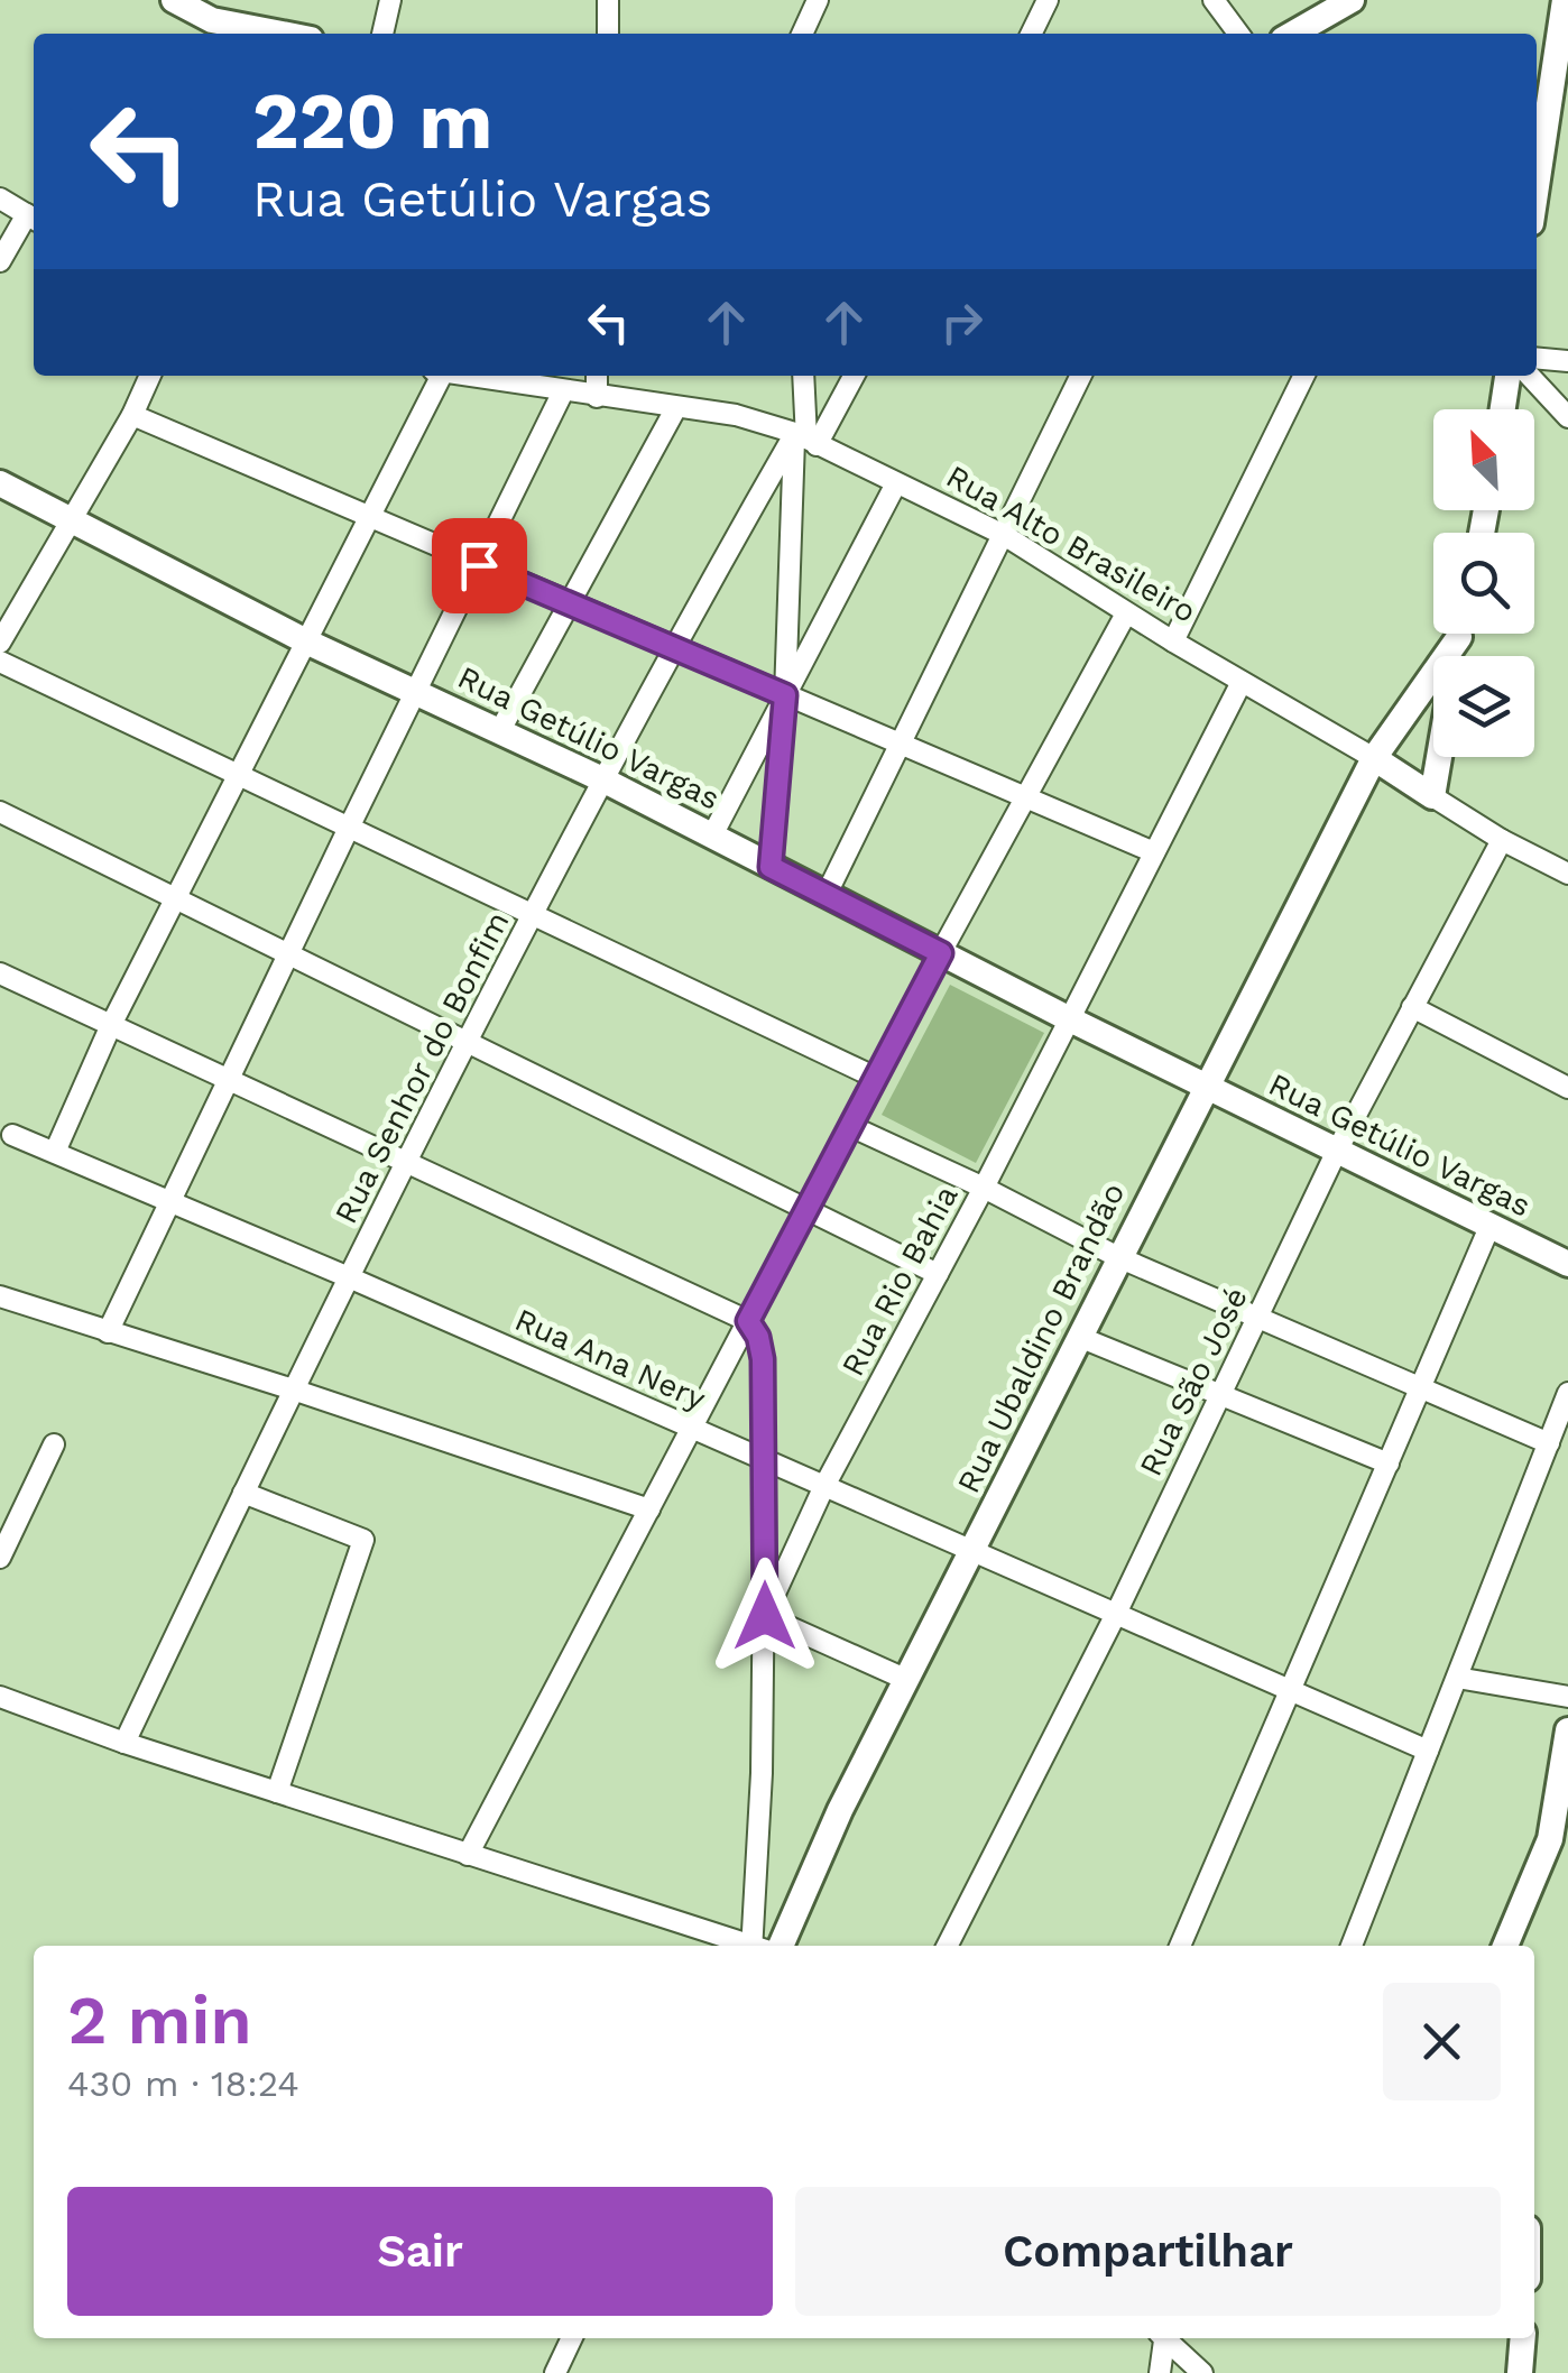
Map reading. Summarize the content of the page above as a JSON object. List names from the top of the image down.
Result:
{
  "streets": {
    "street": [
      "Rua Alto Brasileiro",
      "Rua Getúlio Vargas",
      "Rua Senhor do Bonfim",
      "Rua Rio Bahia",
      "Rua Ubaldino Brandão",
      "Rua Ana Nery",
      "Rua São José"
    ]
  },
  "crossings": [
    ["Rua Alto Brasileiro", "Rua Senhor do Bonfim"],
    ["Rua Alto Brasileiro", "Rua Rio Bahia"],
    ["Rua Alto Brasileiro", "Rua Ubaldino Brandão"],
    ["Rua Alto Brasileiro", "Rua São José"],
    ["Rua Getúlio Vargas", "Rua Senhor do Bonfim"],
    ["Rua Getúlio Vargas", "Rua Rio Bahia"],
    ["Rua Getúlio Vargas", "Rua Ubaldino Brandão"],
    ["Rua Getúlio Vargas", "Rua São José"],
    ["Rua Senhor do Bonfim", "Rua Ana Nery"],
    ["Rua Rio Bahia", "Rua Ana Nery"],
    ["Rua Ubaldino Brandão", "Rua Ana Nery"],
    ["Rua Ana Nery", "Rua São José"]
  ],
  "north": "top left",
  "page": {
    "turn": ["220 m", "Rua Getúlio Vargas"],
    "heading": ["2 min", "430 m · 18:24"],
    "buttons": ["Sair", "Compartilhar"]
  }
}
